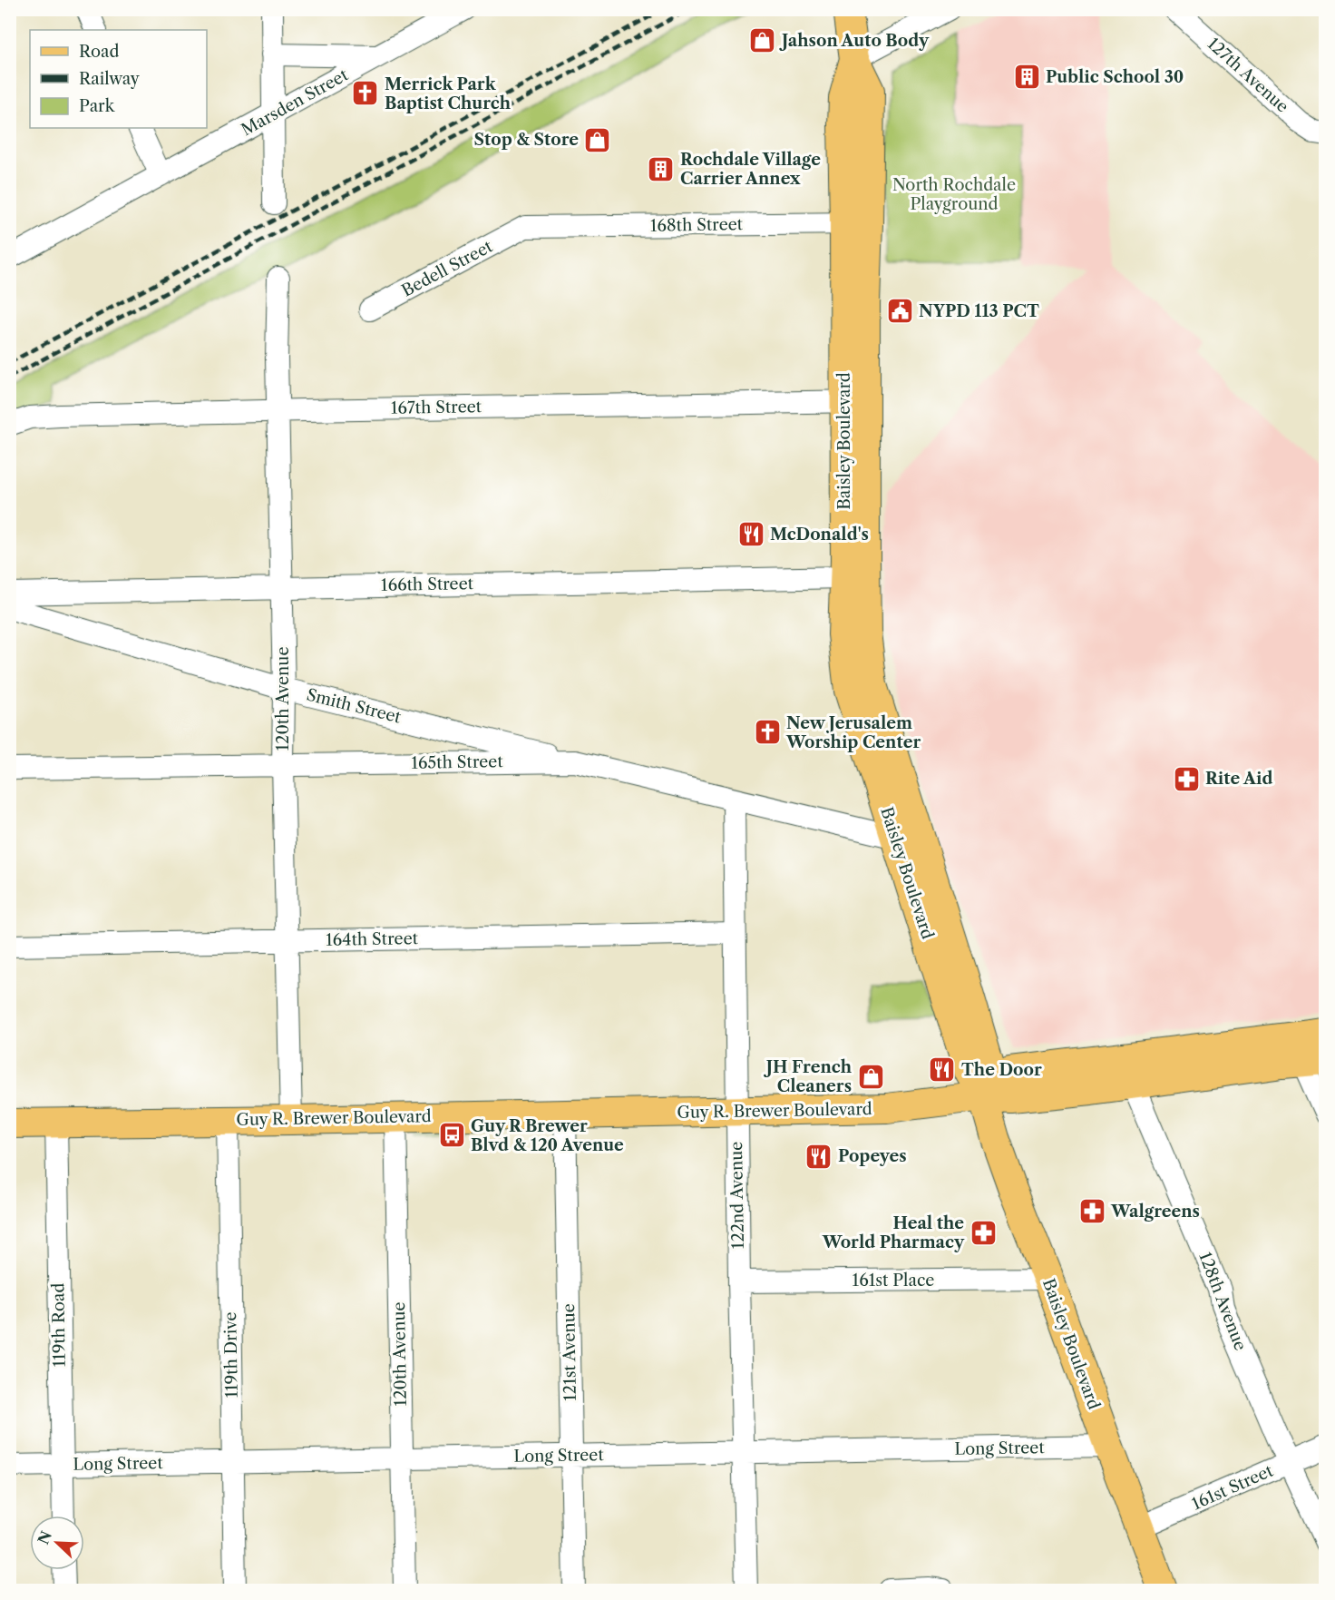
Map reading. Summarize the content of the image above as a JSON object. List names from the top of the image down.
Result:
{
  "streets": {
    "main road": ["Baisley Boulevard", "Guy R. Brewer Boulevard"],
    "street": [
      "127th Avenue",
      "Marsden Street",
      "168th Street",
      "Bedell Street",
      "167th Street",
      "166th Street",
      "120th Avenue",
      "Smith Street",
      "165th Street",
      "164th Street",
      "122nd Avenue",
      "161st Place",
      "128th Avenue",
      "119th Road",
      "121st Avenue",
      "119th Drive",
      "Long Street",
      "161st Street"
    ]
  },
  "crossings": [
    ["168th Street", "Bedell Street"],
    ["168th Street", "Baisley Boulevard"],
    ["167th Street", "Baisley Boulevard"],
    ["167th Street", "120th Avenue"],
    ["Baisley Boulevard", "166th Street"],
    ["Baisley Boulevard", "165th Street"],
    ["Baisley Boulevard", "Guy R. Brewer Boulevard"],
    ["Baisley Boulevard", "161st Place"],
    ["Baisley Boulevard", "Long Street"],
    ["Baisley Boulevard", "161st Street"],
    ["166th Street", "120th Avenue"],
    ["120th Avenue", "Smith Street"],
    ["120th Avenue", "165th Street"],
    ["120th Avenue", "164th Street"],
    ["120th Avenue", "Guy R. Brewer Boulevard"],
    ["120th Avenue", "Long Street"],
    ["Smith Street", "165th Street"],
    ["165th Street", "122nd Avenue"],
    ["164th Street", "122nd Avenue"],
    ["Guy R. Brewer Boulevard", "122nd Avenue"],
    ["Guy R. Brewer Boulevard", "128th Avenue"],
    ["Guy R. Brewer Boulevard", "119th Road"],
    ["Guy R. Brewer Boulevard", "121st Avenue"],
    ["Guy R. Brewer Boulevard", "119th Drive"],
    ["122nd Avenue", "161st Place"],
    ["122nd Avenue", "Long Street"],
    ["128th Avenue", "161st Street"],
    ["119th Road", "Long Street"],
    ["121st Avenue", "Long Street"],
    ["119th Drive", "Long Street"]
  ],
  "parks": ["North Rochdale Playground"],
  "places": {
    "shop": ["Jahson Auto Body", "Stop & Store", "JH French Cleaners"],
    "building": ["Public School 30", "Rochdale Village Carrier Annex"],
    "church": ["Merrick Park Baptist Church", "New Jerusalem Worship Center"],
    "public building": ["NYPD 113 PCT"],
    "restaurant": ["McDonald's", "The Door", "Popeyes"],
    "pharmacy": ["Rite Aid", "Walgreens", "Heal the World Pharmacy"],
    "bus stop": ["Guy R Brewer Blvd & 120 Avenue"]
  },
  "legend": ["Road", "Railway", "Park"],
  "north": "top left"
}
